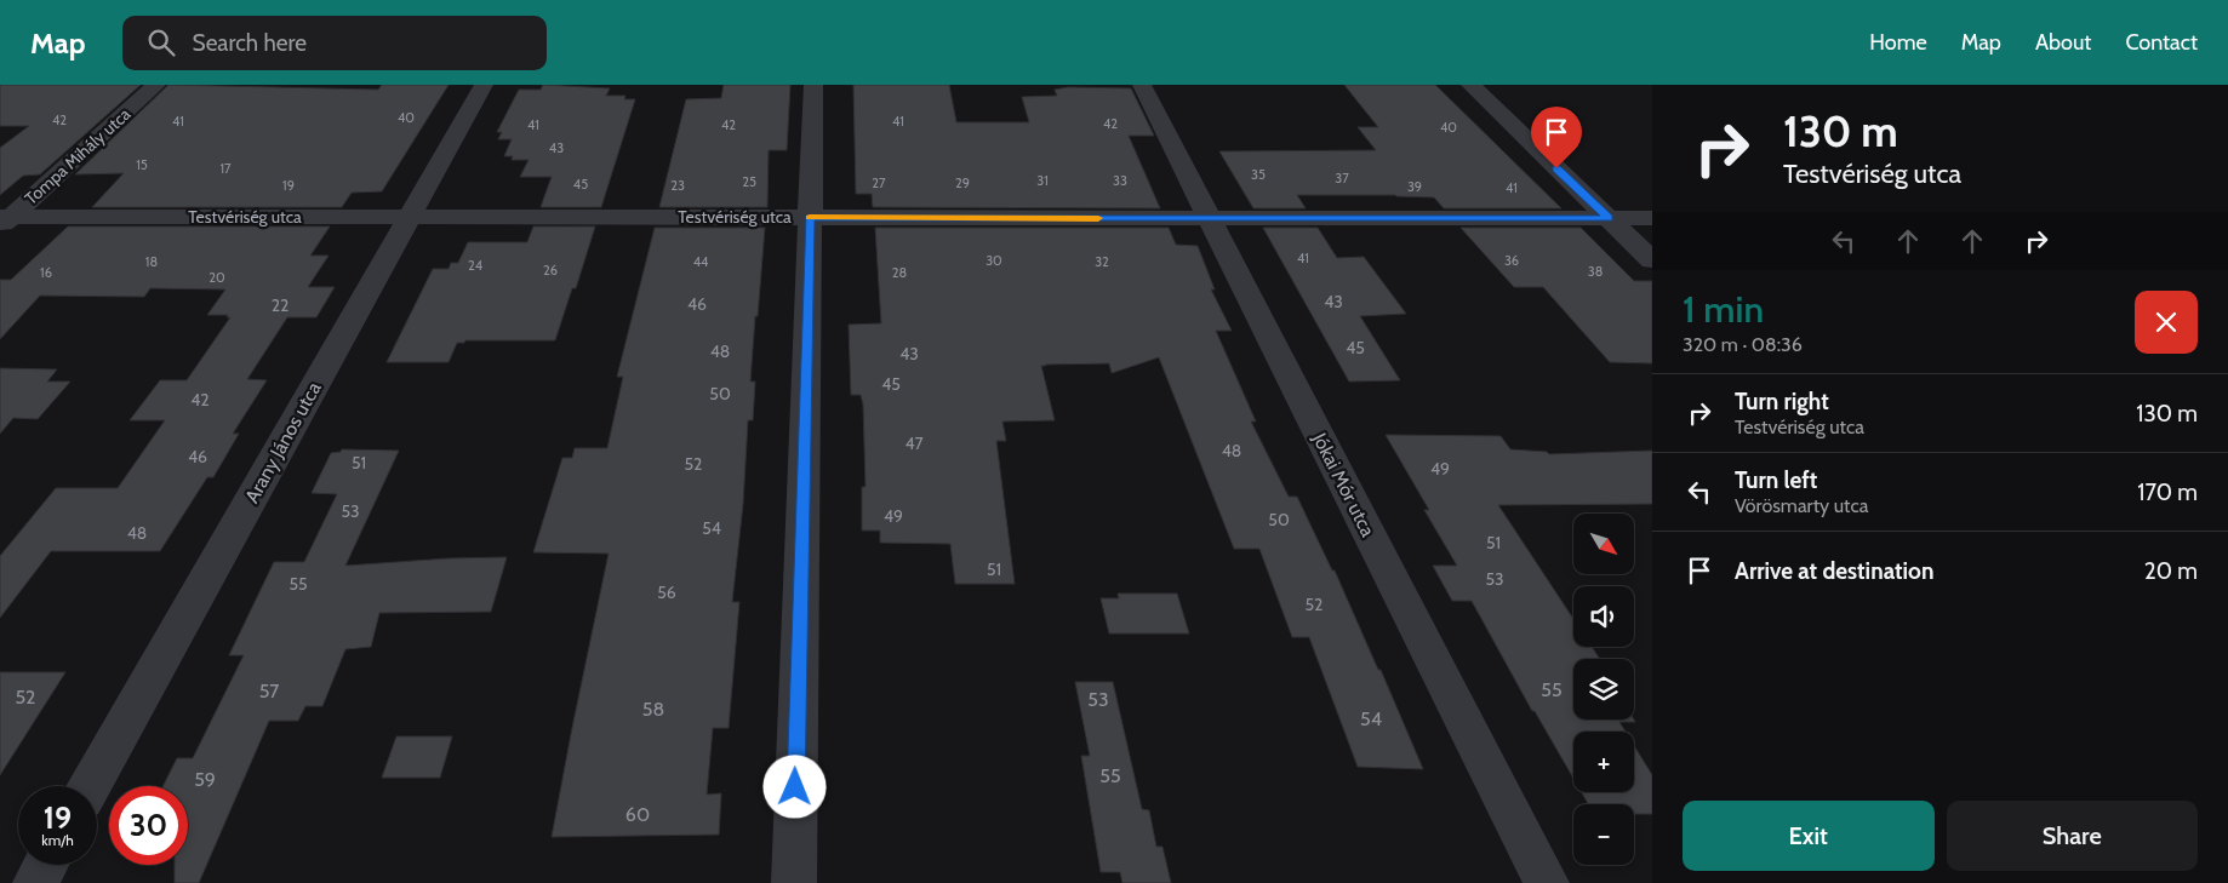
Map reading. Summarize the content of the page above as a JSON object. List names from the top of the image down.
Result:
{
  "streets": {
    "street": [
      "Tompa Mihály utca",
      "Testvériség utca",
      "Arany János utca",
      "Jókai Mór utca"
    ]
  },
  "crossings": [
    ["Tompa Mihály utca", "Testvériség utca"],
    ["Testvériség utca", "Arany János utca"],
    ["Testvériség utca", "Jókai Mór utca"]
  ],
  "house_numbers": [
    "40",
    "42",
    "41",
    "41",
    "42",
    "41",
    "42",
    "40",
    "43",
    "15",
    "17",
    "35",
    "37",
    "31",
    "33",
    "25",
    "27",
    "29",
    "45",
    "19",
    "23",
    "39",
    "41",
    "41",
    "30",
    "36",
    "18",
    "44",
    "32",
    "24",
    "26",
    "38",
    "16",
    "28",
    "20",
    "43",
    "46",
    "22",
    "45",
    "48",
    "43",
    "45",
    "50",
    "42",
    "47",
    "48",
    "46",
    "51",
    "52",
    "49",
    "53",
    "49",
    "50",
    "54",
    "48",
    "51",
    "51",
    "53",
    "55",
    "56",
    "52",
    "55",
    "57",
    "52",
    "53",
    "58",
    "54",
    "55",
    "59",
    "60"
  ],
  "north": "bottom right",
  "page": {
    "header": "Map",
    "search": "Search here",
    "nav": [
      "Home",
      "Map",
      "About",
      "Contact"
    ],
    "turn": ["130 m", "Testvériség utca"],
    "heading": ["1 min", "320 m · 08:36"],
    "list": [
      {
        "name": "Turn right",
        "note": "Testvériség utca",
        "value": "130 m"
      },
      {
        "name": "Turn left",
        "note": "Vörösmarty utca",
        "value": "170 m"
      },
      {
        "name": "Arrive at destination",
        "value": "20 m"
      }
    ],
    "map_buttons": ["+", "−"],
    "speed": "19 km/h",
    "limit": "30",
    "buttons": ["Exit", "Share"]
  }
}
